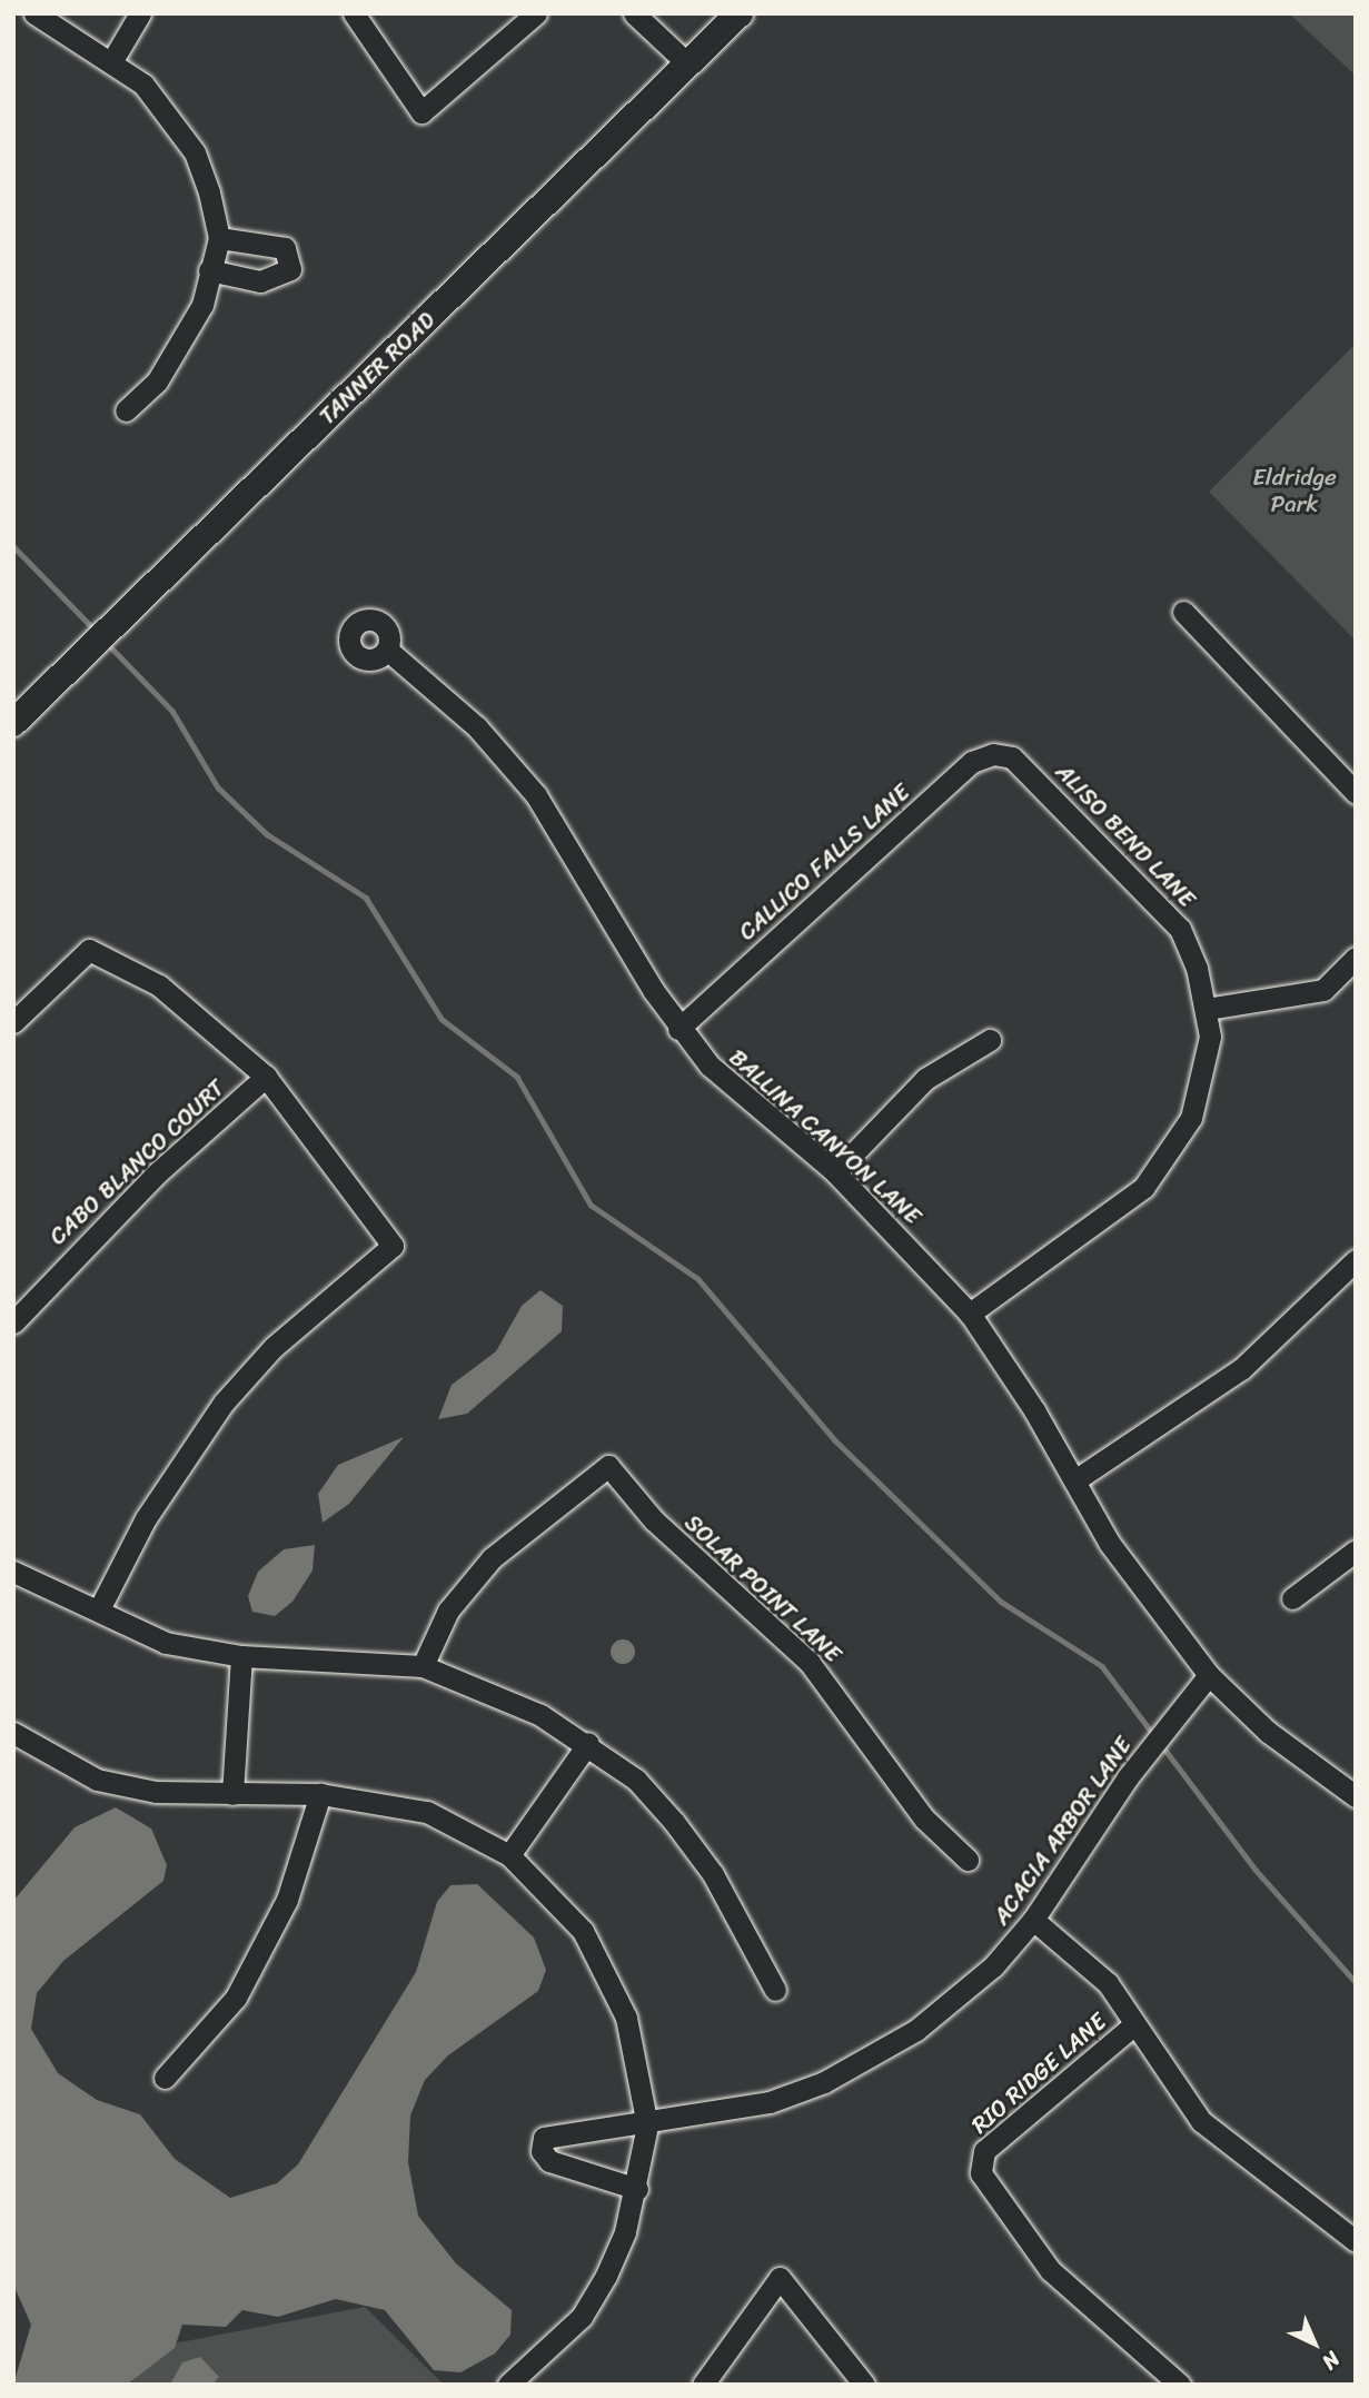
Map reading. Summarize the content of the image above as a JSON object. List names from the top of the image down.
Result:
{
  "streets": {
    "main road": ["TANNER ROAD"],
    "street": [
      "ALISO BEND LANE",
      "CALLICO FALLS LANE",
      "BALLINA CANYON LANE",
      "CABO BLANCO COURT",
      "SOLAR POINT LANE",
      "ACACIA ARBOR LANE",
      "RIO RIDGE LANE"
    ]
  },
  "crossings": [
    ["ALISO BEND LANE", "CALLICO FALLS LANE"],
    ["ALISO BEND LANE", "BALLINA CANYON LANE"],
    ["CALLICO FALLS LANE", "BALLINA CANYON LANE"],
    ["BALLINA CANYON LANE", "ACACIA ARBOR LANE"]
  ],
  "parks": ["Eldridge Park"],
  "north": "bottom right"
}
